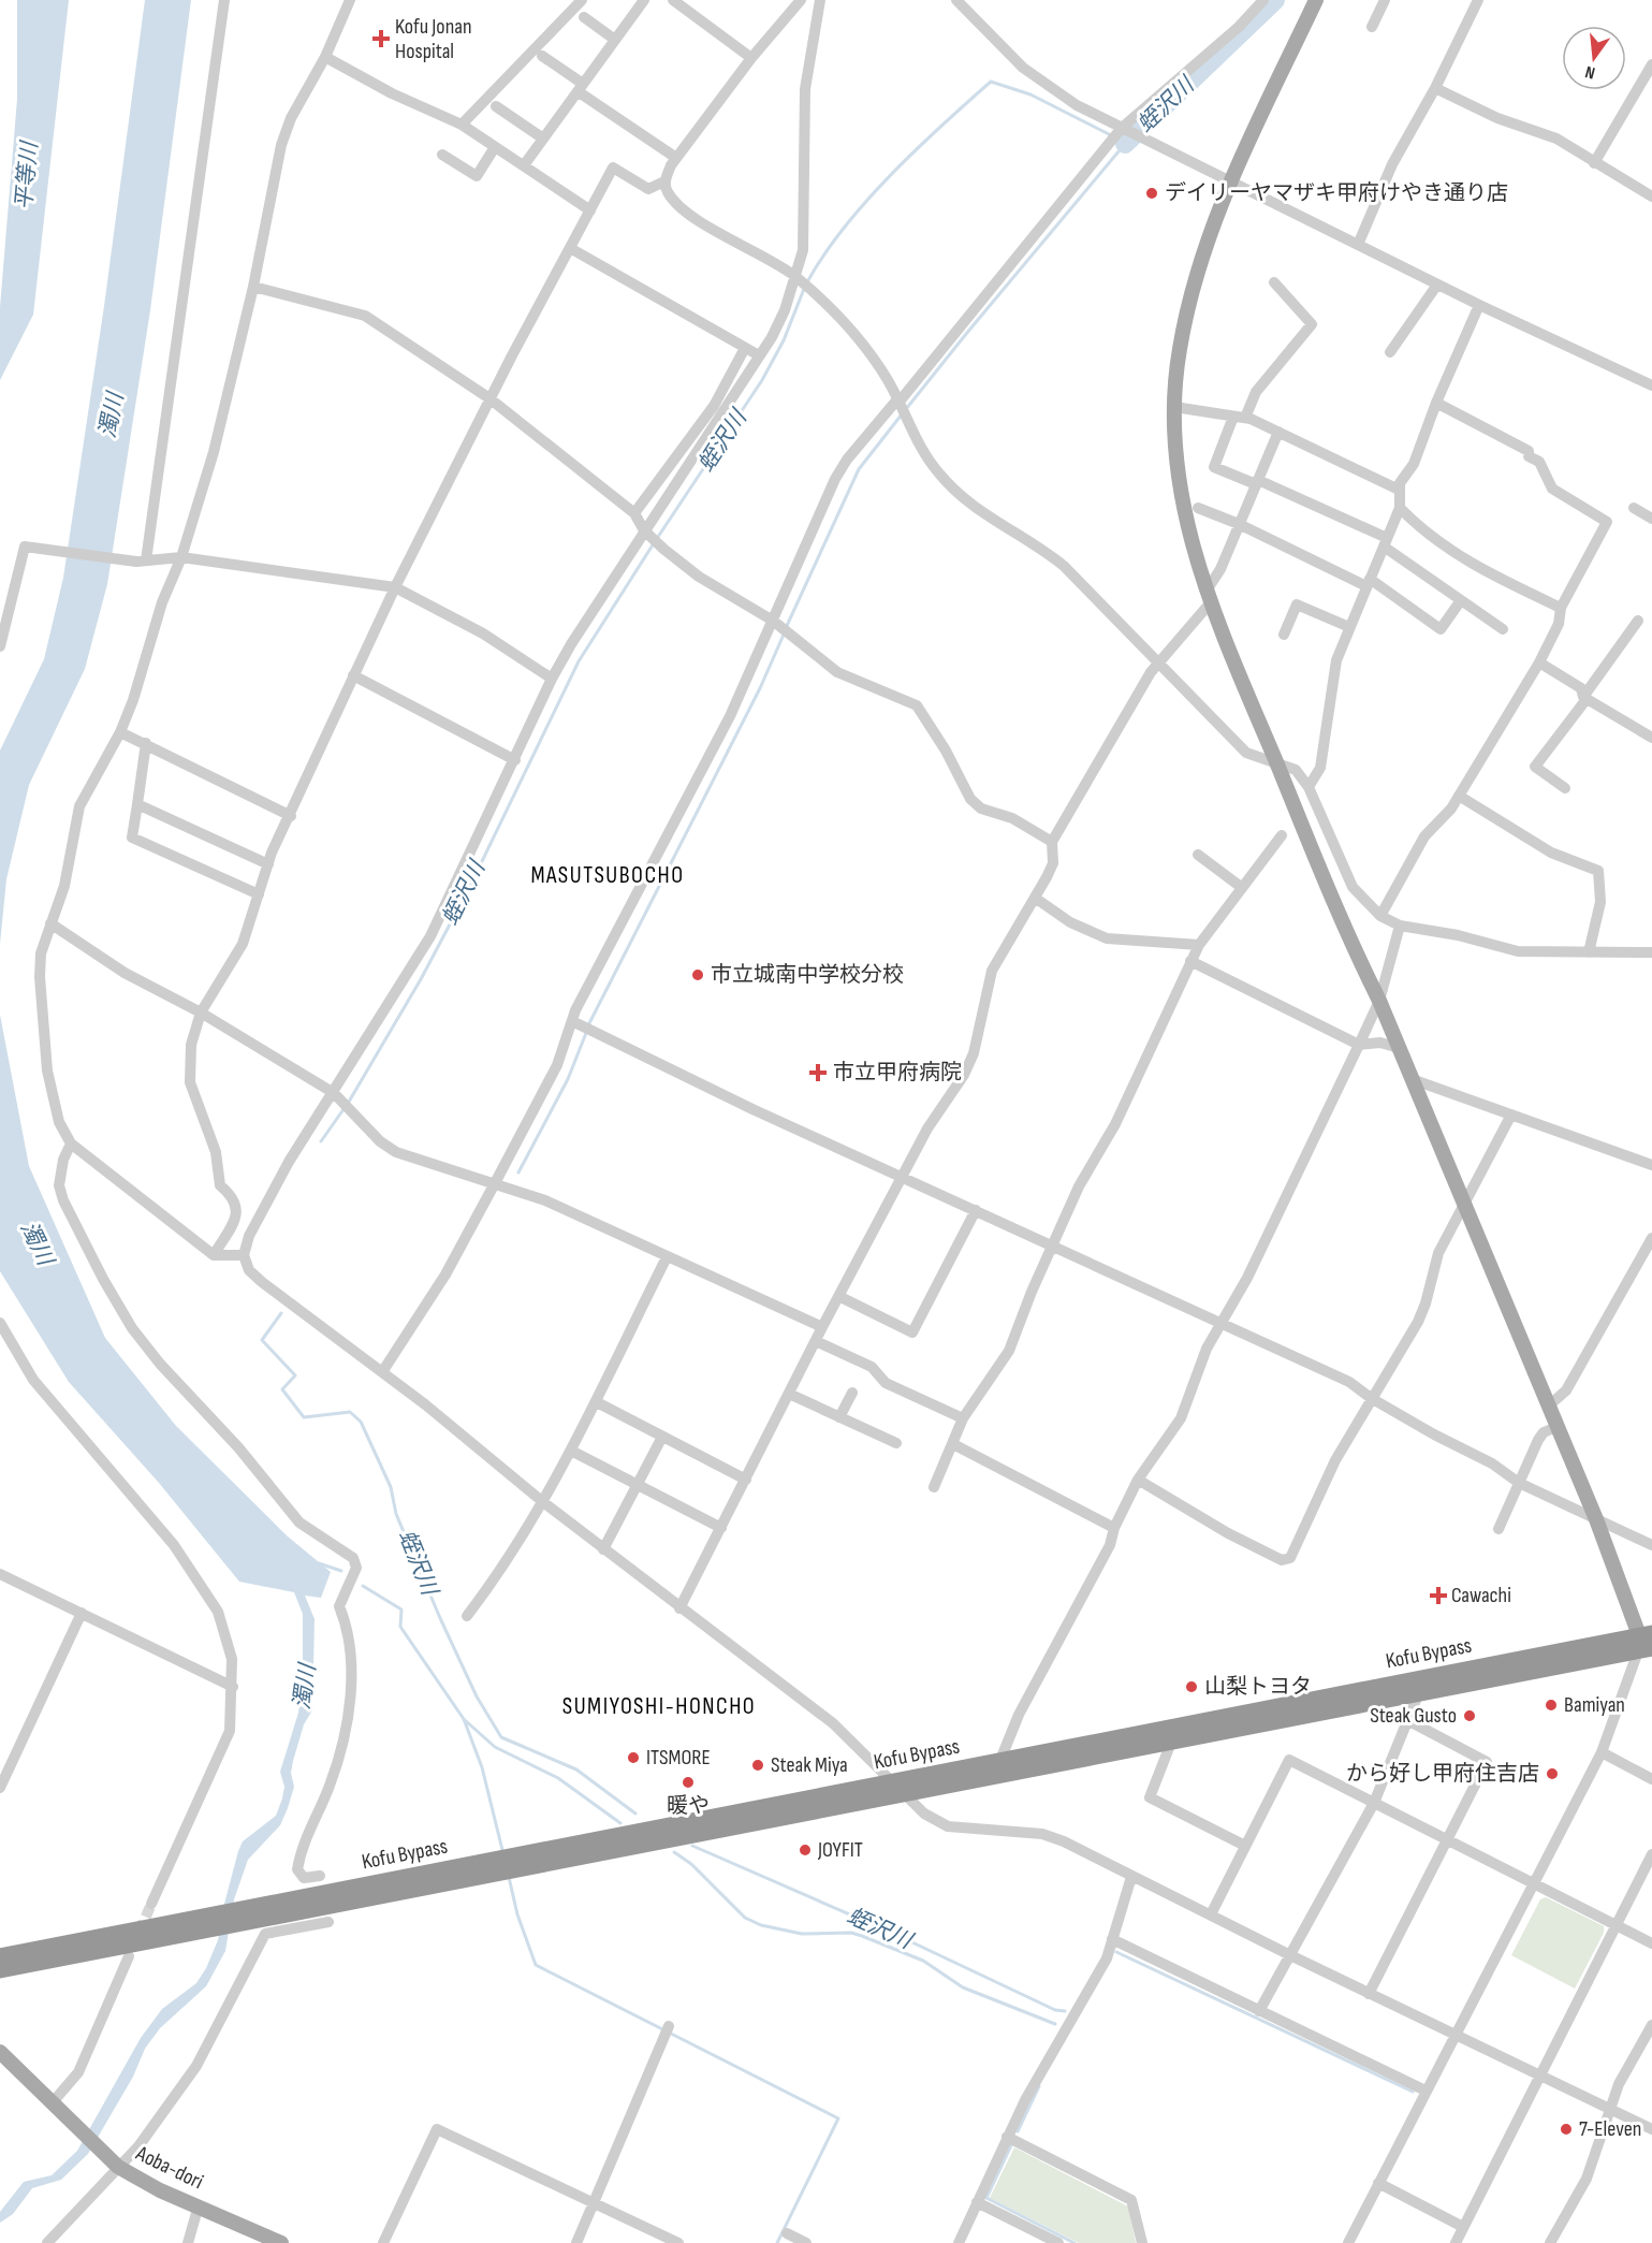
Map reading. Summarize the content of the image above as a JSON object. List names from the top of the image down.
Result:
{
  "streets": {
    "highway": ["Kofu Bypass"],
    "main road": ["Aoba-dori"]
  },
  "districts": ["MASUTSUBOCHO", "SUMIYOSHI-HONCHO"],
  "water": ["蛭沢川", "平等川", "濁川"],
  "places": {
    "health": ["Kofu Jonan Hospital", "市立甲府病院", "Cawachi"],
    "other": [
      "デイリーヤマザキ甲府けやき通り店",
      "市立城南中学校分校",
      "山梨トヨタ",
      "Bamiyan",
      "Steak Gusto",
      "ITSMORE",
      "Steak Miya",
      "から好し甲府住吉店",
      "暖や",
      "JOYFIT",
      "7-Eleven"
    ]
  },
  "north": "bottom"
}
